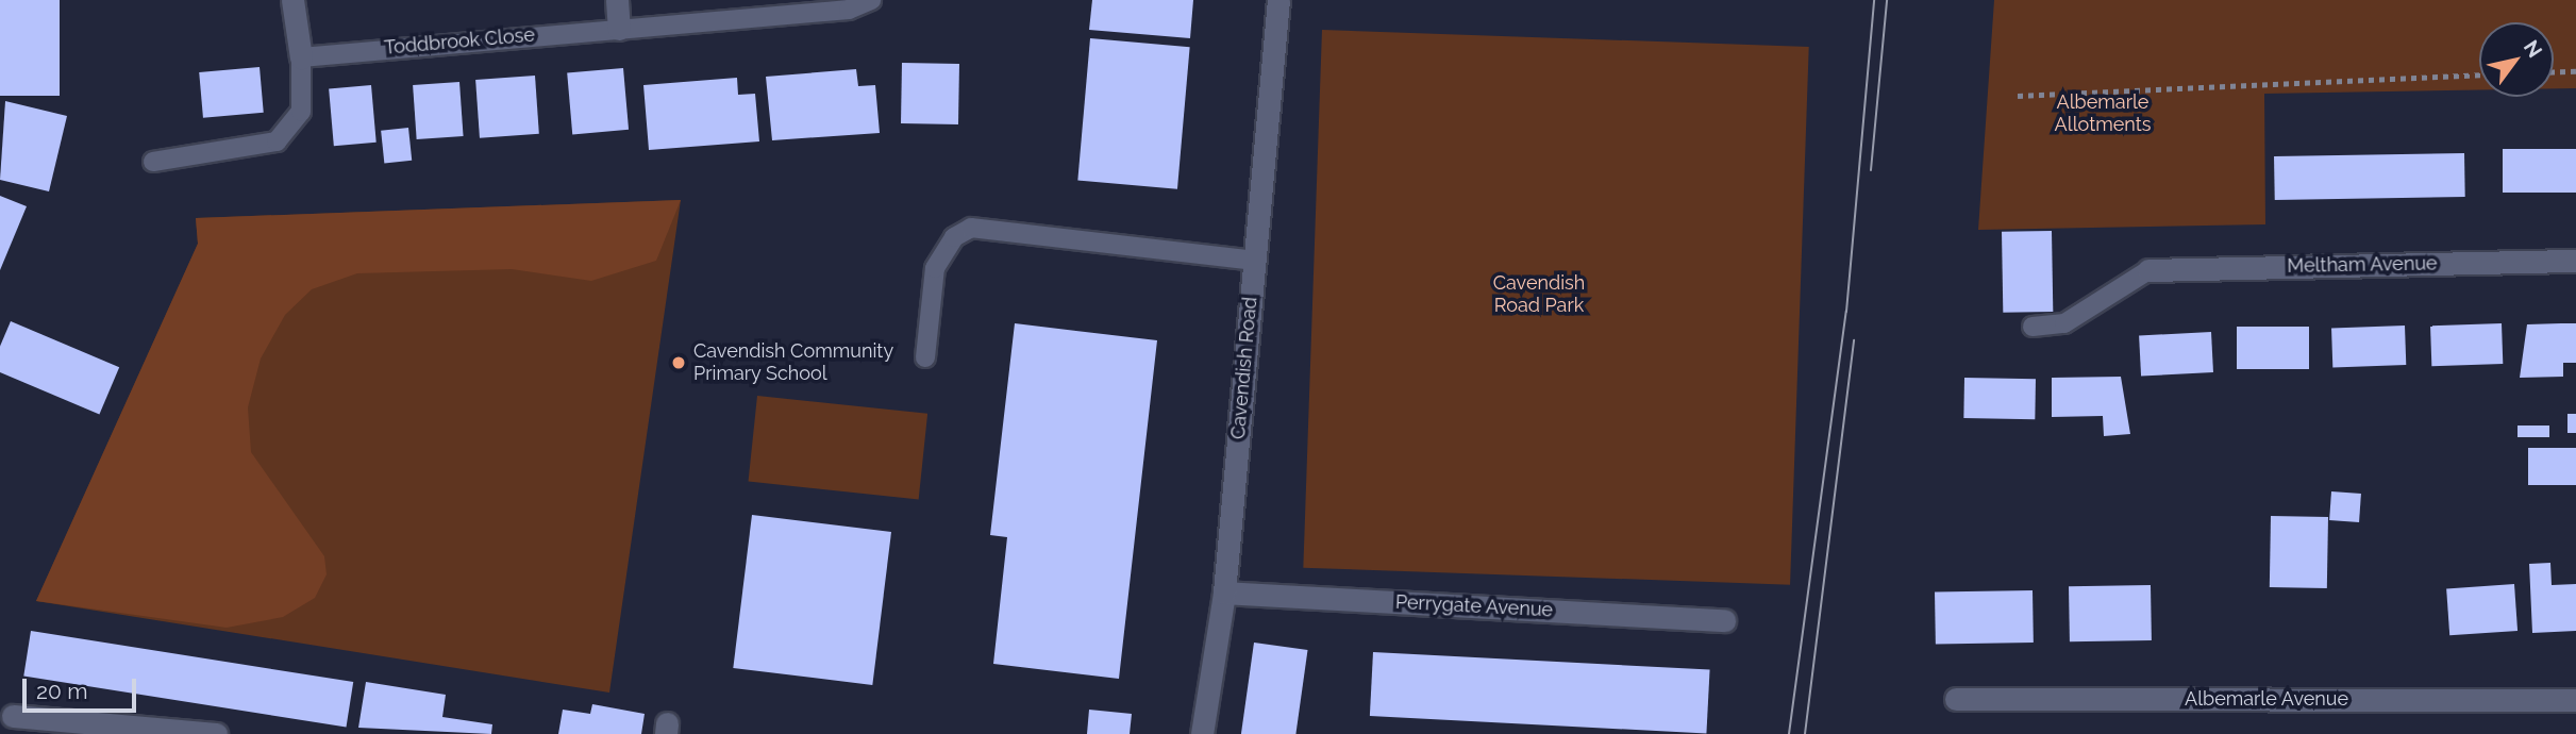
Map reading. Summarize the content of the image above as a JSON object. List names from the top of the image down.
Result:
{
  "streets": {
    "street": [
      "Meltham Avenue",
      "Cavendish Road",
      "Perrygate Avenue",
      "Albemarle Avenue"
    ],
    "lane": ["Toddbrook Close"]
  },
  "crossings": [
    ["Cavendish Road", "Perrygate Avenue"]
  ],
  "parks": ["Albemarle Allotments", "Cavendish Road Park"],
  "places": ["Cavendish Community Primary School"],
  "scale_bar": "20 m",
  "north": "top right"
}
